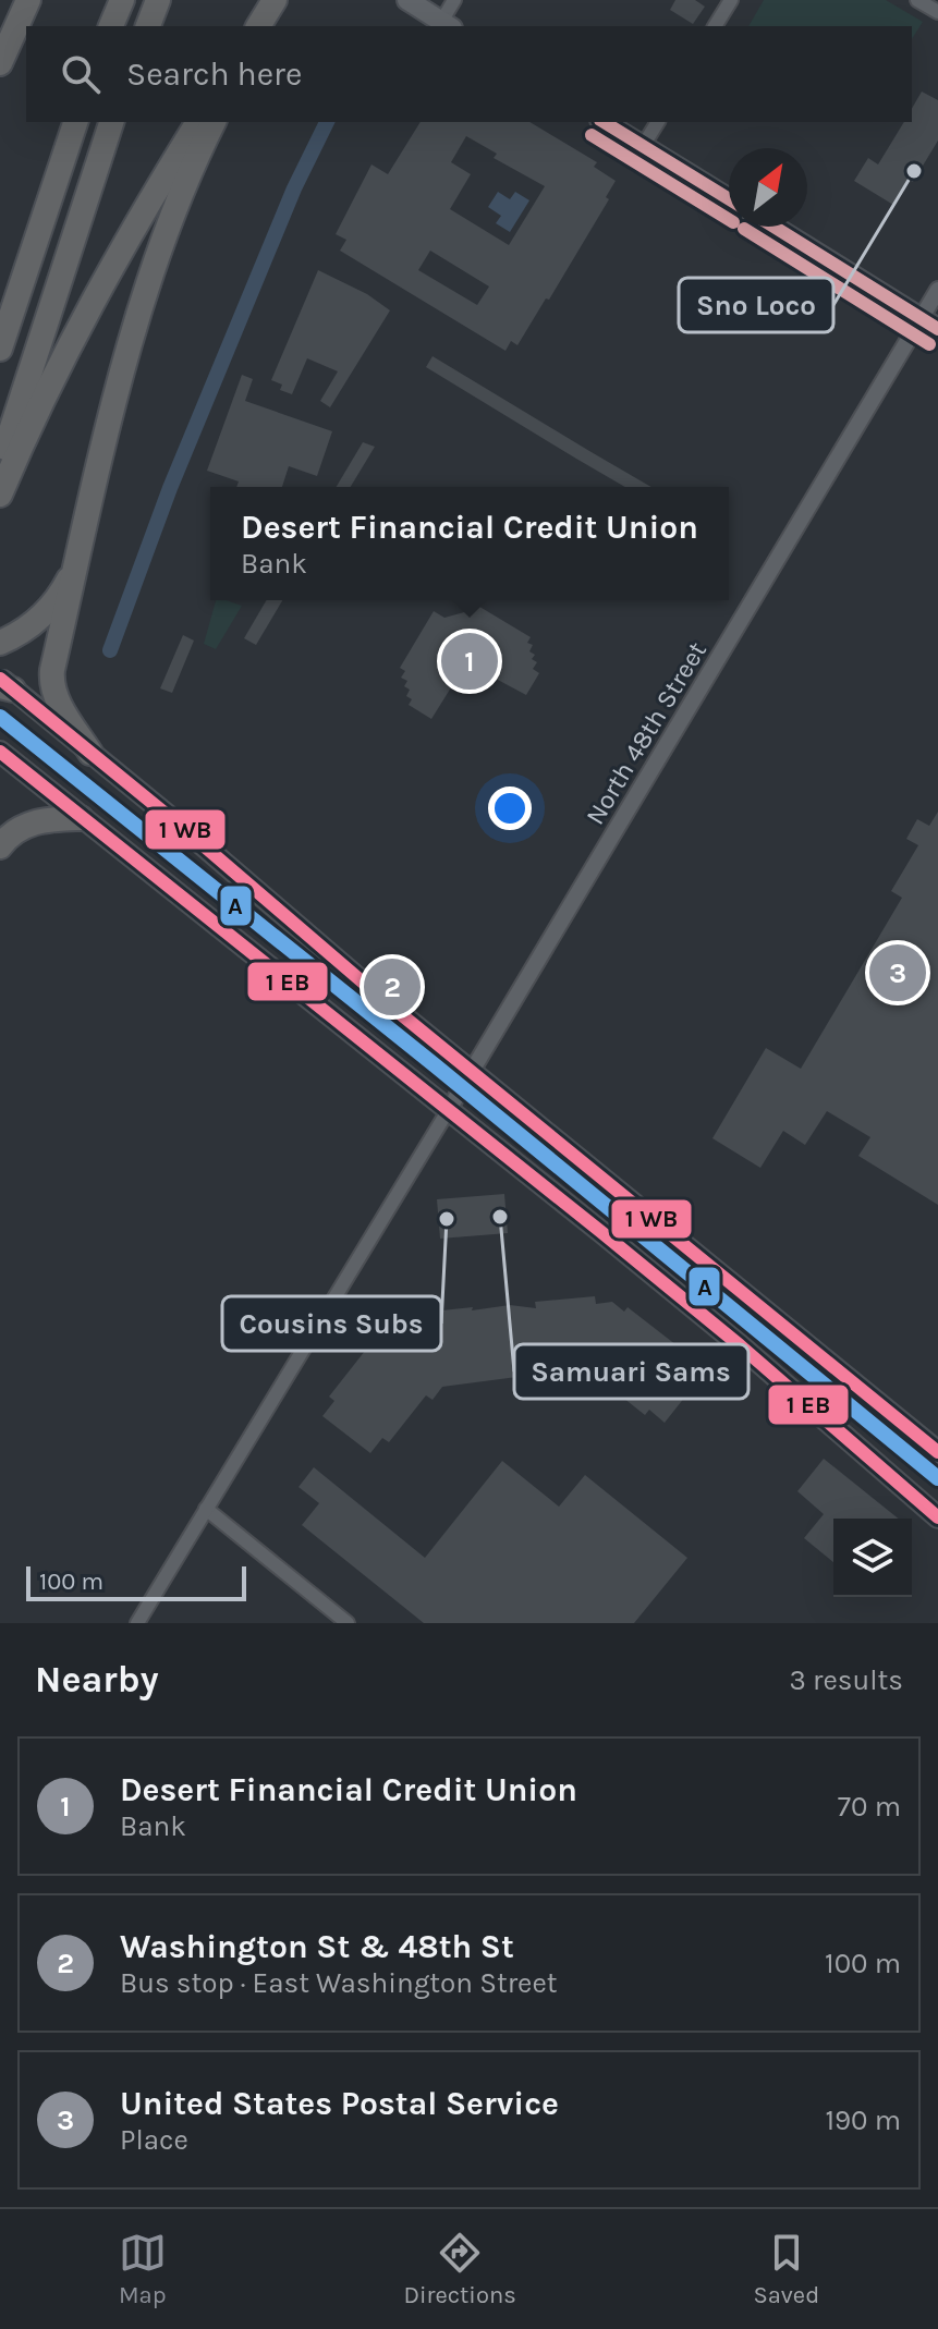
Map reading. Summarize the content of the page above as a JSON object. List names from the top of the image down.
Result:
{
  "streets": {
    "street": ["North 48th Street"]
  },
  "places": ["Sno Loco", "Samuari Sams", "Cousins Subs"],
  "lines": ["transit line A"],
  "scale_bar": "100 m",
  "north": "top right",
  "page": {
    "search": "Search here",
    "popup": ["Desert Financial Credit Union", "Bank"],
    "pins": ["1", "3", "2"],
    "scale": "100 m",
    "heading": ["Nearby", "3 results"],
    "list": [
      {
        "mark": "1",
        "name": "Desert Financial Credit Union",
        "note": "Bank",
        "value": "70 m"
      },
      {
        "mark": "2",
        "name": "Washington St & 48th St",
        "note": "Bus stop · East Washington Street",
        "value": "100 m"
      },
      {
        "mark": "3",
        "name": "United States Postal Service",
        "note": "Place",
        "value": "190 m"
      }
    ],
    "nav": ["Map", "Directions", "Saved"]
  }
}
